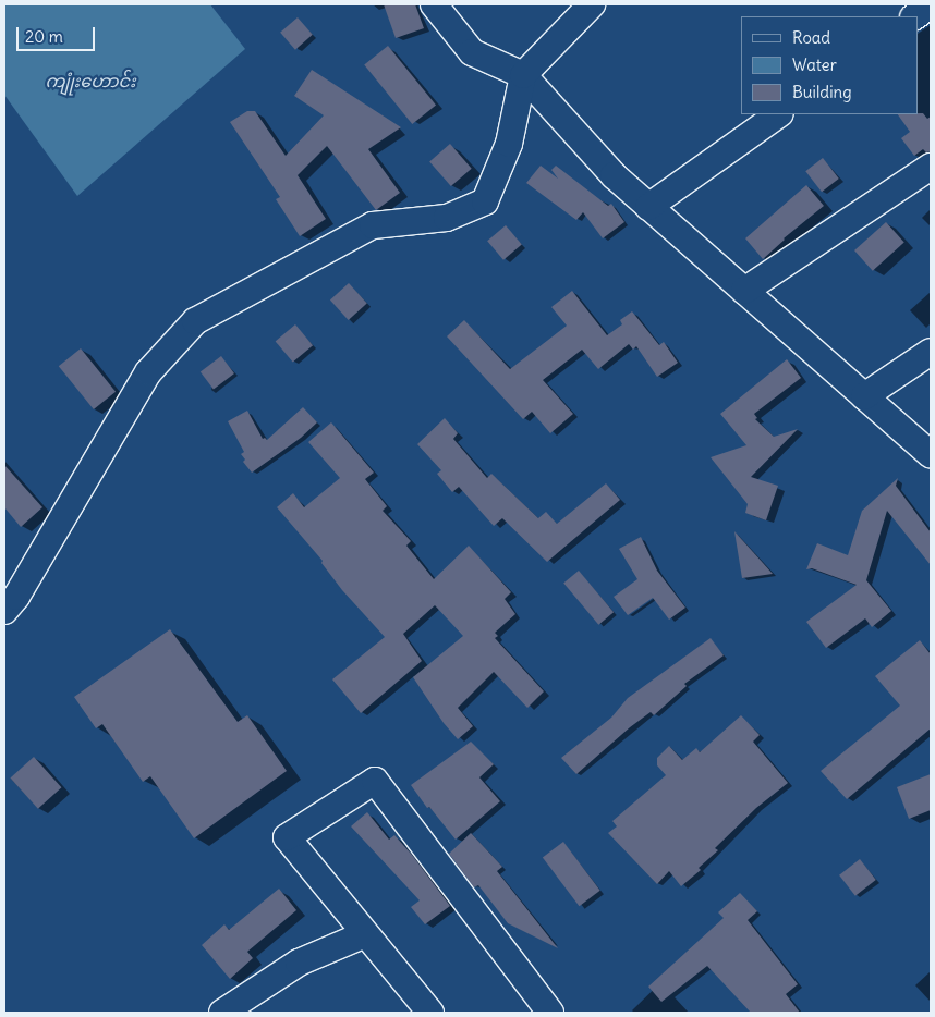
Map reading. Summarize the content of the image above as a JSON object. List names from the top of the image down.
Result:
{
  "water": ["ကျုံးဟောင်း"],
  "legend": ["Road", "Water", "Building"],
  "scale_bar": "20 m"
}
